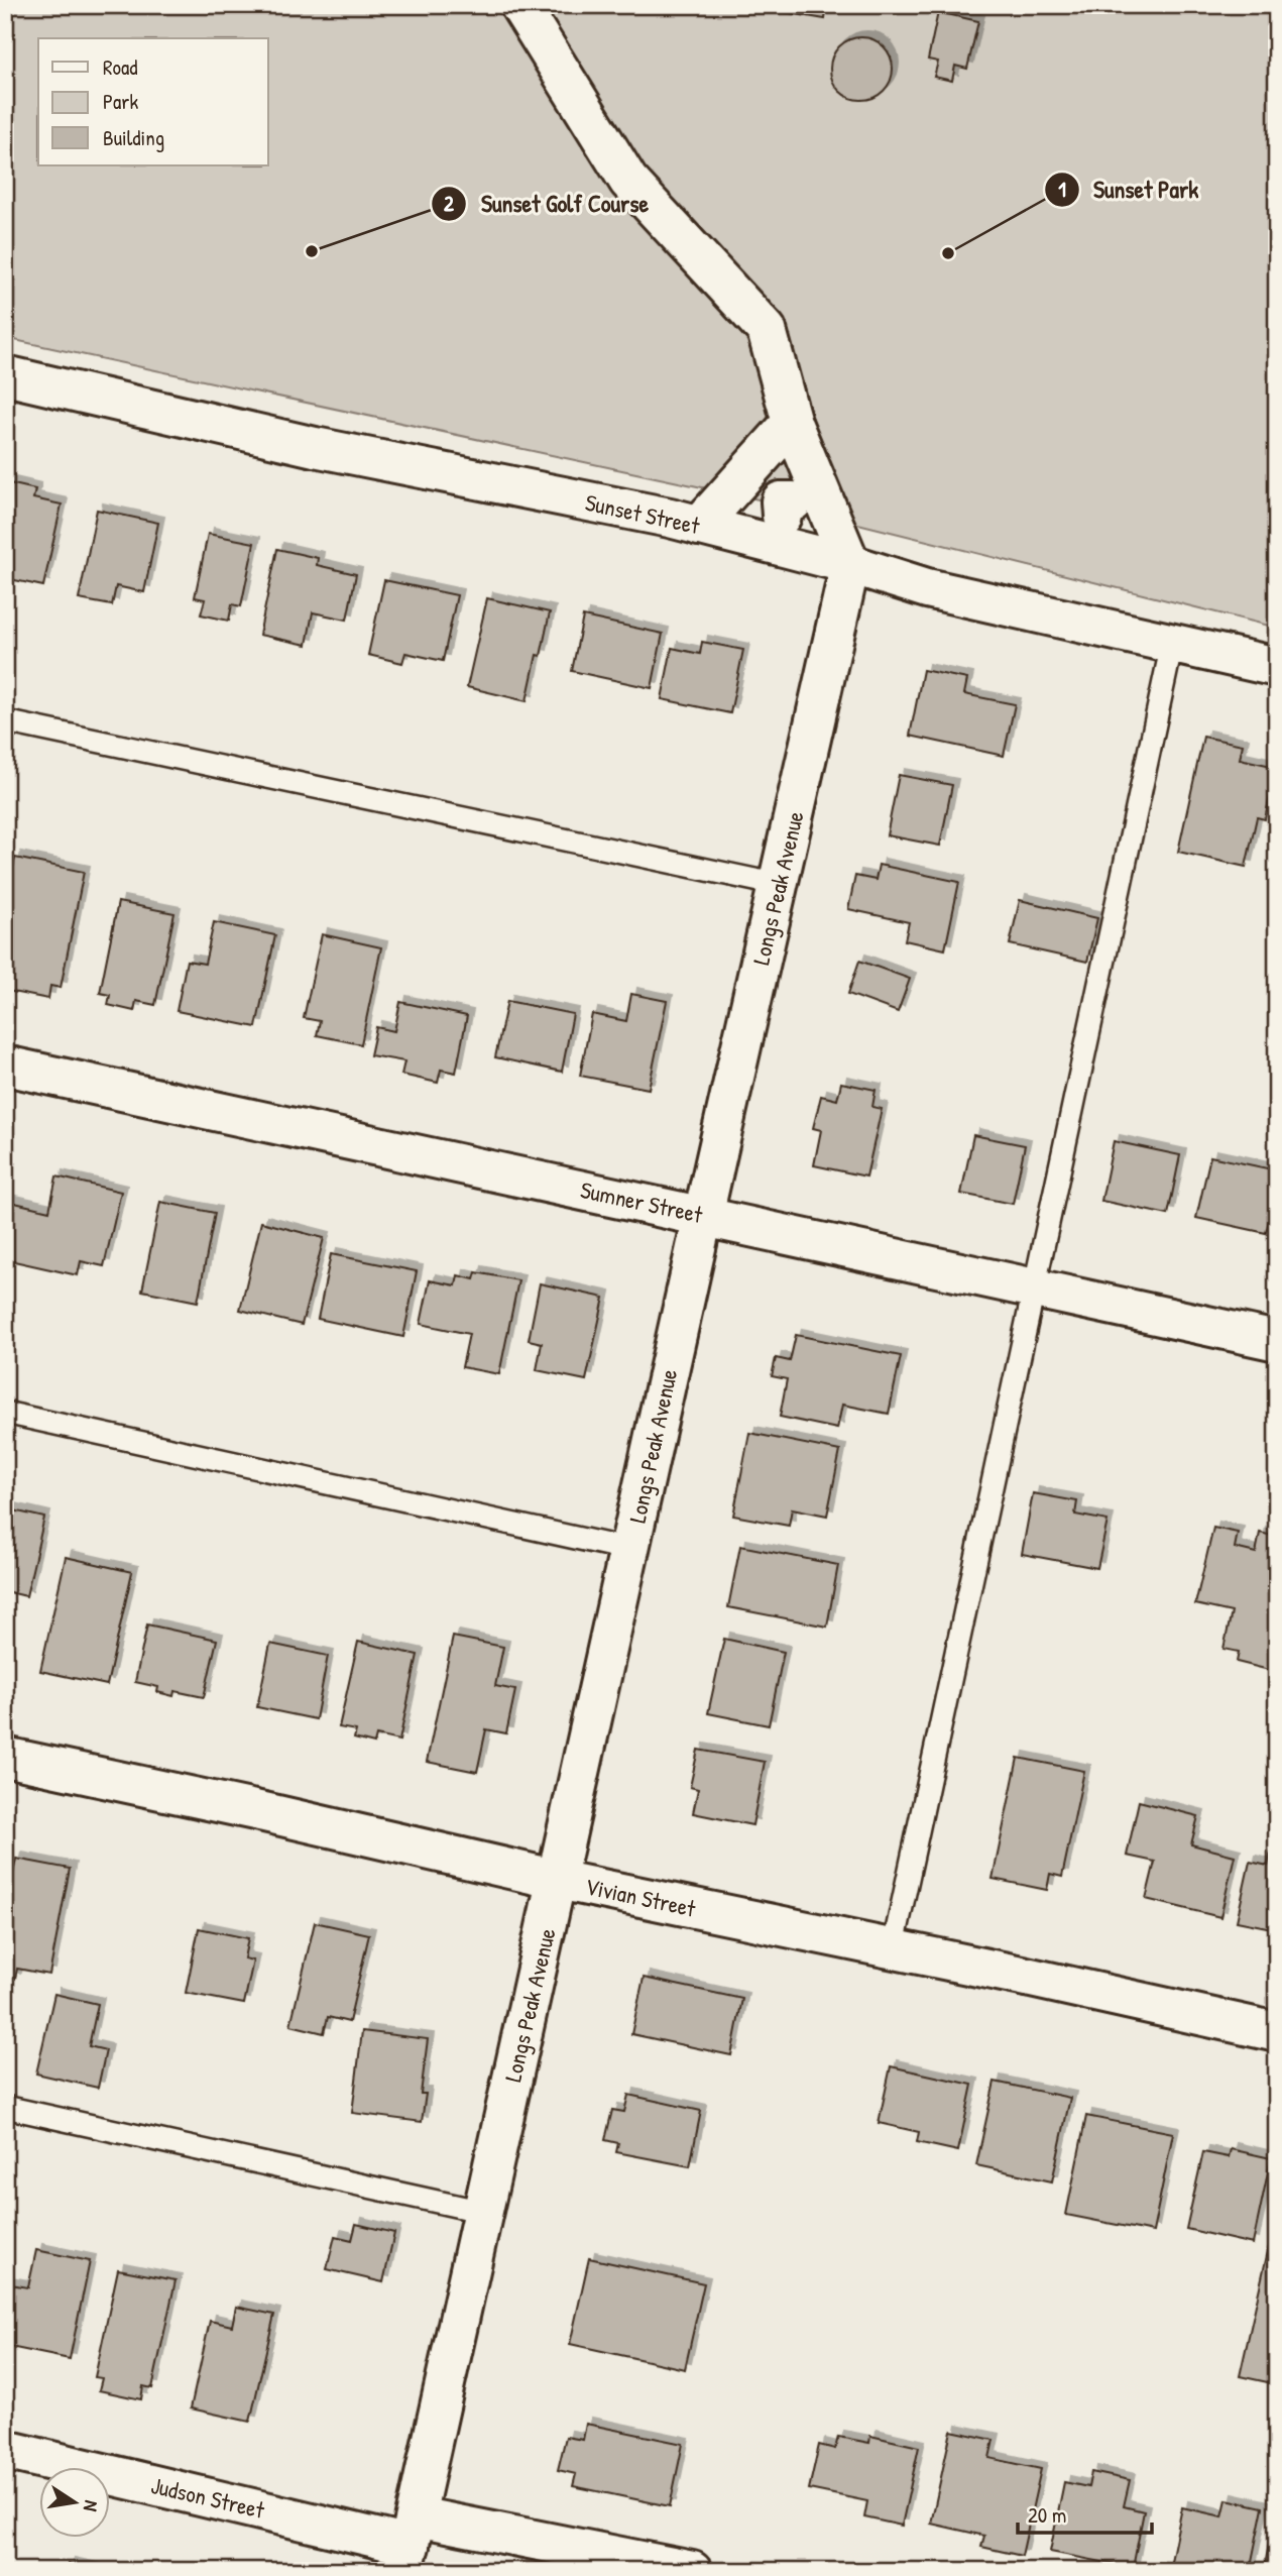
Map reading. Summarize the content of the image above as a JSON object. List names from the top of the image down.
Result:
{
  "streets": {
    "street": [
      "Sunset Street",
      "Longs Peak Avenue",
      "Sumner Street",
      "Vivian Street",
      "Judson Street"
    ]
  },
  "crossings": [
    ["Sunset Street", "Longs Peak Avenue"],
    ["Longs Peak Avenue", "Sumner Street"],
    ["Longs Peak Avenue", "Vivian Street"],
    ["Longs Peak Avenue", "Judson Street"]
  ],
  "places": ["Sunset Golf Course", "Sunset Park"],
  "legend": ["Road", "Park", "Building"],
  "scale_bar": "20 m",
  "north": "right"
}
